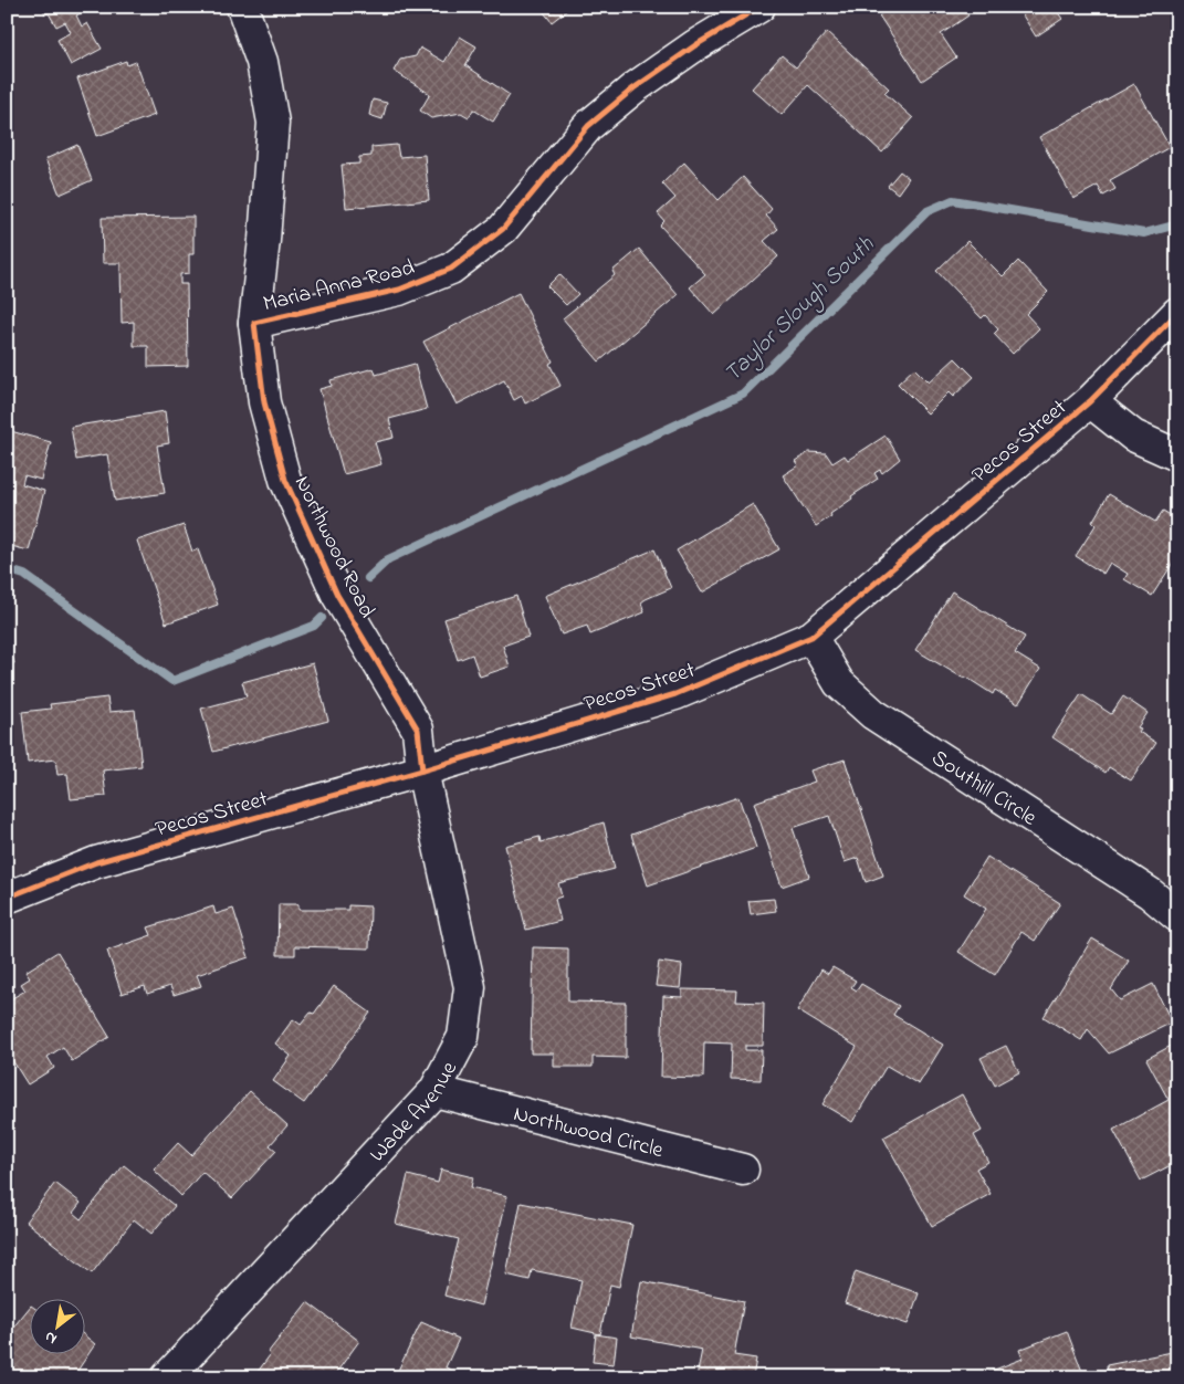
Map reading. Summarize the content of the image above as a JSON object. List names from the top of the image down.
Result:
{
  "streets": {
    "street": [
      "Maria Anna Road",
      "Pecos Street",
      "Northwood Road",
      "Southill Circle",
      "Wade Avenue",
      "Northwood Circle"
    ]
  },
  "crossings": [
    ["Maria Anna Road", "Northwood Road"],
    ["Pecos Street", "Northwood Road"],
    ["Pecos Street", "Southill Circle"],
    ["Pecos Street", "Wade Avenue"],
    ["Northwood Road", "Wade Avenue"],
    ["Wade Avenue", "Northwood Circle"]
  ],
  "water": ["Taylor Slough South"],
  "north": "bottom left"
}
